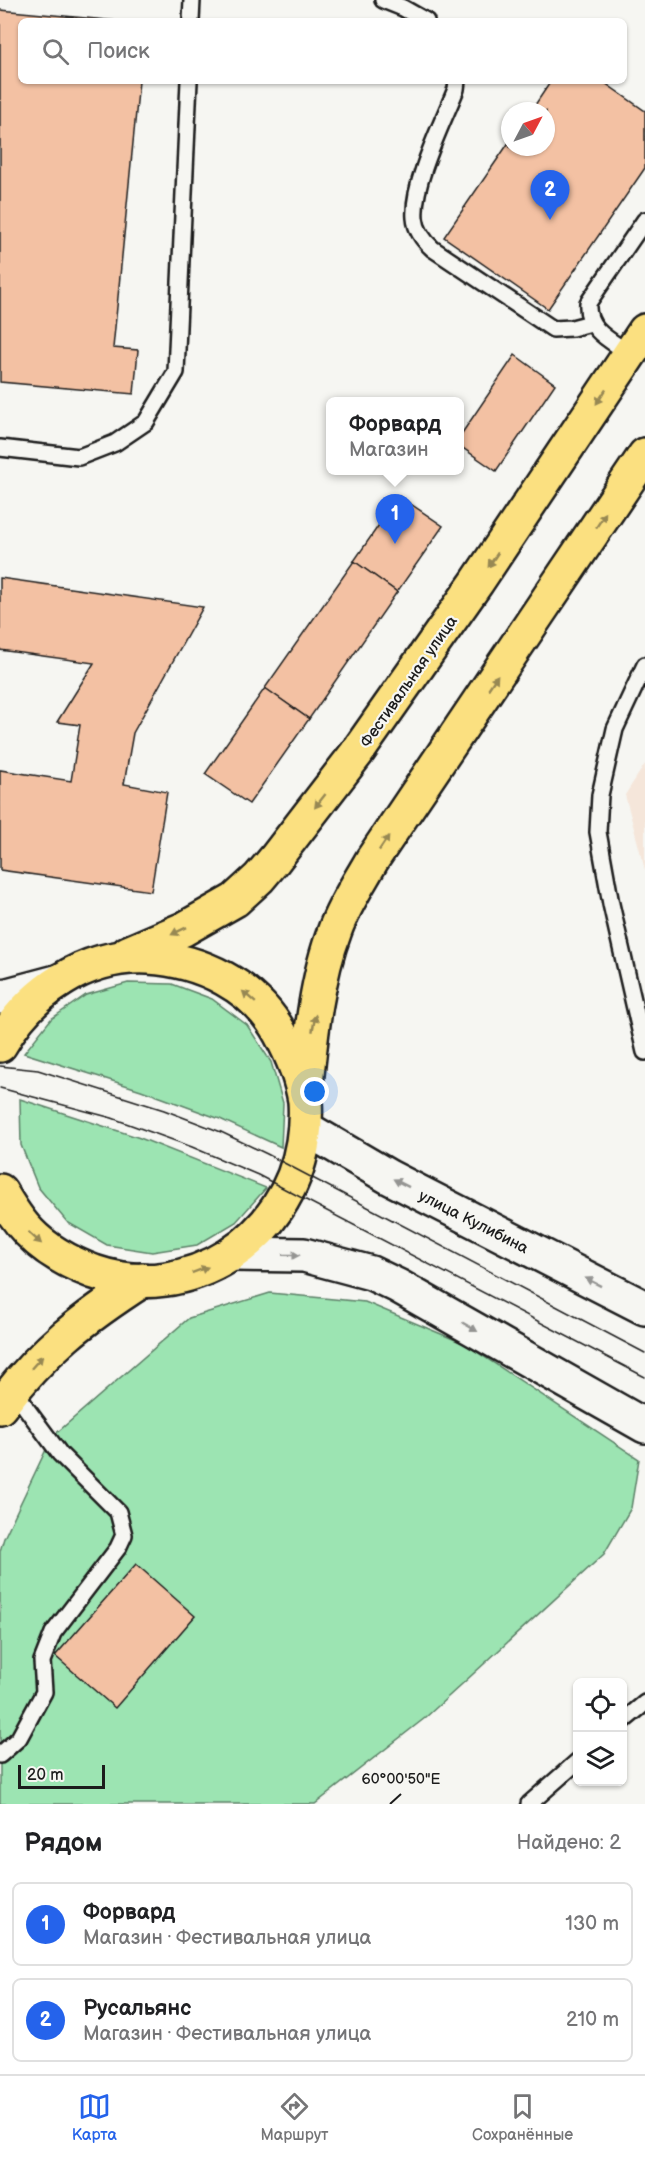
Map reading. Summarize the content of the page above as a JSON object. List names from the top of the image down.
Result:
{
  "streets": {
    "main road": ["Фестивальная улица"],
    "street": ["улица Кулибина"]
  },
  "scale_bar": "20 m",
  "north": "top right",
  "page": {
    "search": "Поиск",
    "pins": ["2", "1"],
    "popup": ["Форвард", "Магазин"],
    "scale": "20 m",
    "heading": ["Рядом", "Найдено: 2"],
    "list": [
      {
        "mark": "1",
        "name": "Форвард",
        "note": "Магазин · Фестивальная улица",
        "value": "130 m"
      },
      {
        "mark": "2",
        "name": "Русальянс",
        "note": "Магазин · Фестивальная улица",
        "value": "210 m"
      }
    ],
    "nav": ["Карта", "Маршрут", "Сохранённые"]
  },
  "coordinates": ["60°00'50\"E"]
}
